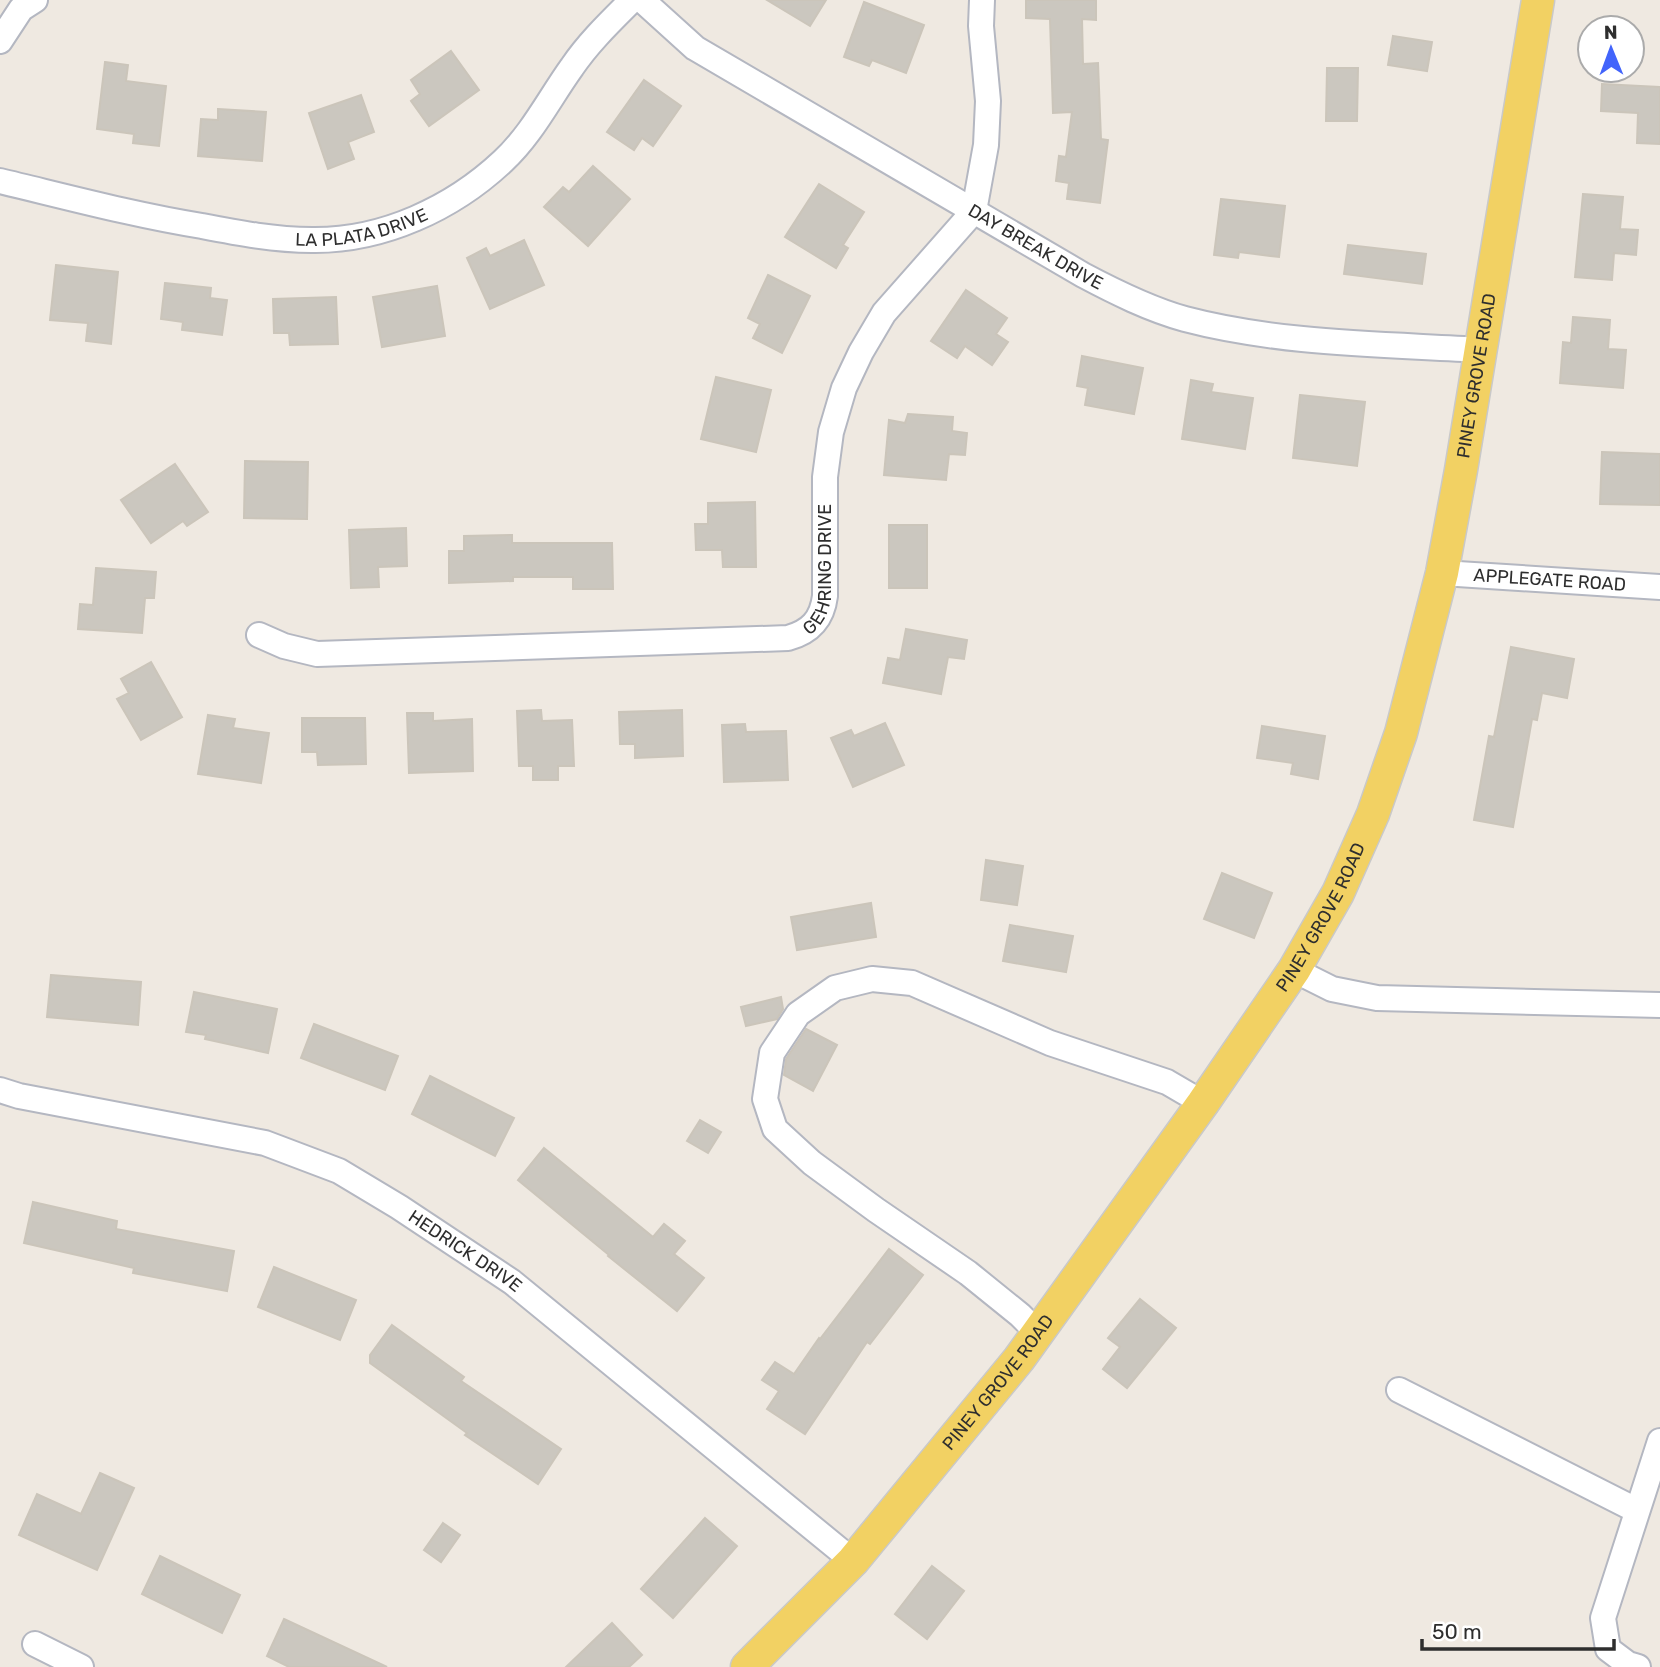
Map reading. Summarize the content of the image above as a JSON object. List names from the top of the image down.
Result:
{
  "streets": {
    "main road": ["PINEY GROVE ROAD"],
    "street": [
      "LA PLATA DRIVE",
      "DAY BREAK DRIVE",
      "GEHRING DRIVE",
      "APPLEGATE ROAD",
      "HEDRICK DRIVE"
    ]
  },
  "crossings": [
    ["DAY BREAK DRIVE", "PINEY GROVE ROAD"],
    ["DAY BREAK DRIVE", "GEHRING DRIVE"],
    ["PINEY GROVE ROAD", "APPLEGATE ROAD"],
    ["PINEY GROVE ROAD", "HEDRICK DRIVE"]
  ],
  "scale_bar": "50 m",
  "north": "top"
}
